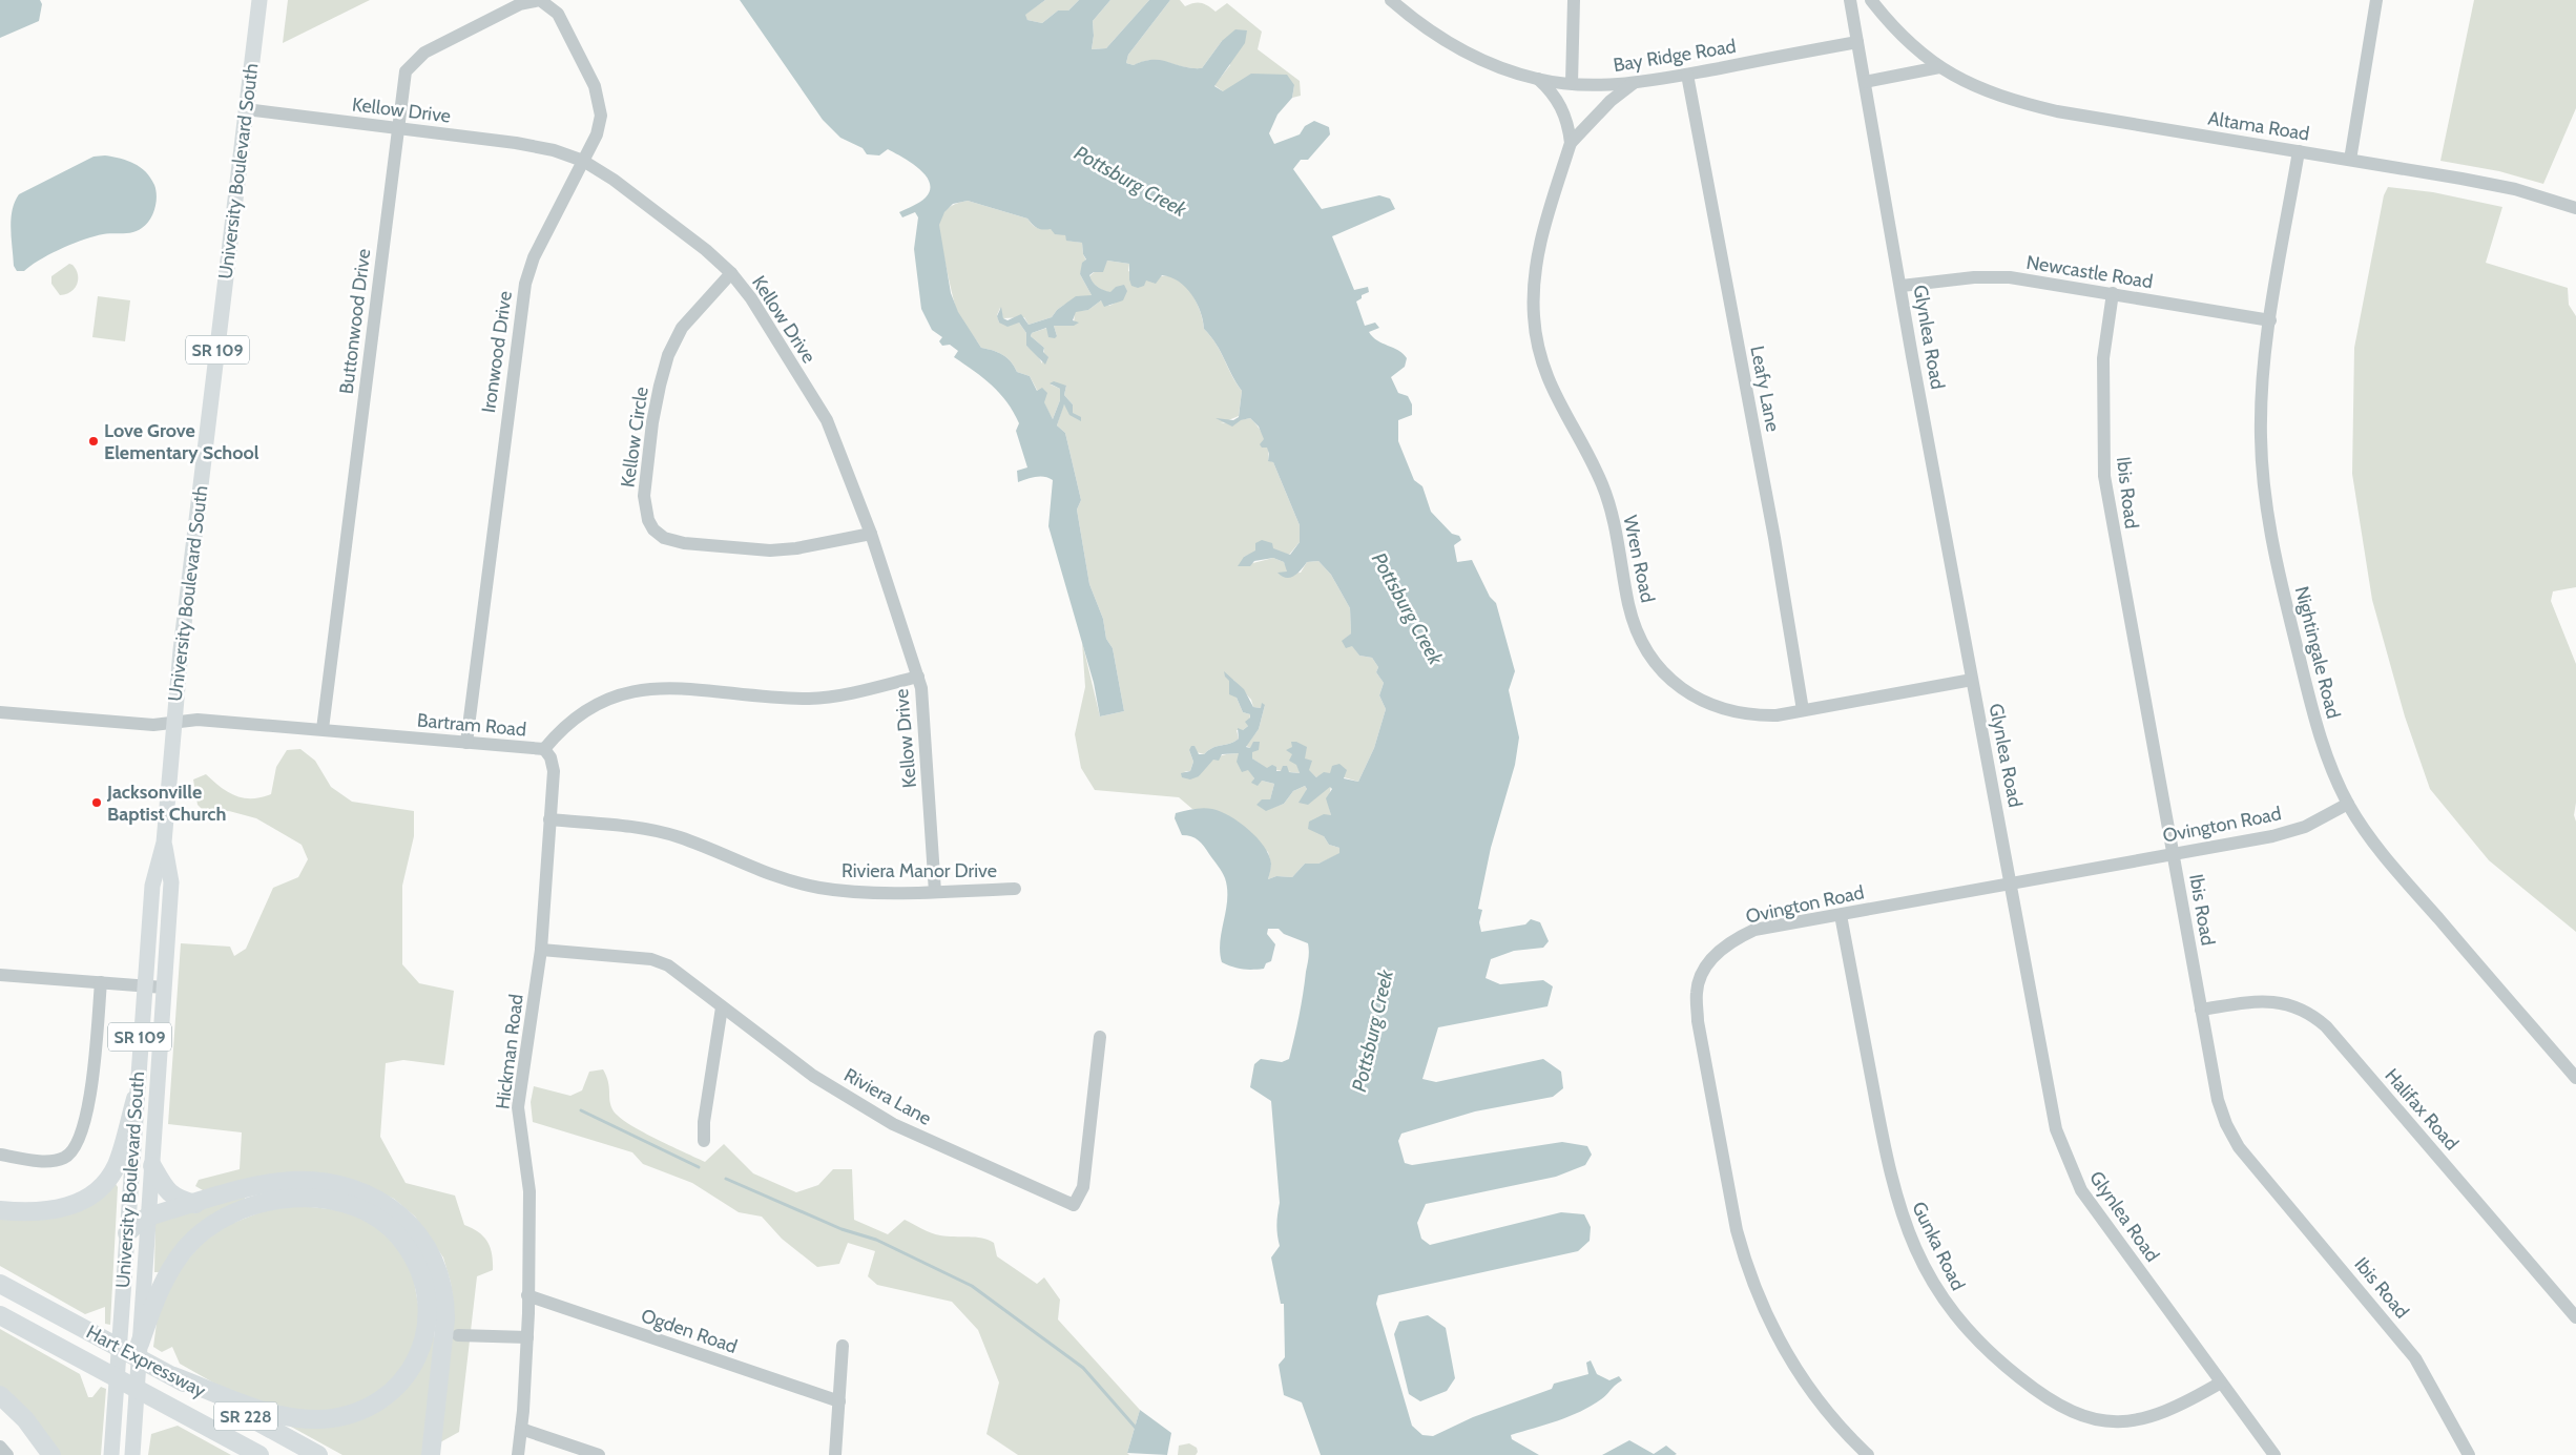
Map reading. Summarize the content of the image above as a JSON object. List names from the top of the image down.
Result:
{
  "streets": {
    "highway": ["Hart Expressway", "SR 228"],
    "main road": ["University Boulevard South", "SR 109"],
    "street": [
      "Bay Ridge Road",
      "Kellow Drive",
      "Altama Road",
      "Newcastle Road",
      "Buttonwood Drive",
      "Glynlea Road",
      "Ironwood Drive",
      "Leafy Lane",
      "Kellow Circle",
      "Ibis Road",
      "Wren Road",
      "Nightingale Road",
      "Bartram Road",
      "Ovington Road",
      "Riviera Manor Drive",
      "Hickman Road",
      "Riviera Lane",
      "Halifax Road",
      "Gunka Road",
      "Ogden Road"
    ]
  },
  "crossings": [
    ["Bay Ridge Road", "Glynlea Road"],
    ["Bay Ridge Road", "Leafy Lane"],
    ["Bay Ridge Road", "Wren Road"],
    ["Kellow Drive", "University Boulevard South"],
    ["Kellow Drive", "Buttonwood Drive"],
    ["Kellow Drive", "Ironwood Drive"],
    ["Kellow Drive", "Kellow Circle"],
    ["Kellow Drive", "Bartram Road"],
    ["Kellow Drive", "Riviera Manor Drive"],
    ["Altama Road", "Nightingale Road"],
    ["University Boulevard South", "Bartram Road"],
    ["Newcastle Road", "Glynlea Road"],
    ["Newcastle Road", "Ibis Road"],
    ["Newcastle Road", "Nightingale Road"],
    ["Buttonwood Drive", "Ironwood Drive"],
    ["Buttonwood Drive", "Bartram Road"],
    ["Glynlea Road", "Wren Road"],
    ["Glynlea Road", "Ovington Road"],
    ["Glynlea Road", "Gunka Road"],
    ["Ironwood Drive", "Bartram Road"],
    ["Leafy Lane", "Wren Road"],
    ["Ibis Road", "Ovington Road"],
    ["Ibis Road", "Halifax Road"],
    ["Nightingale Road", "Ovington Road"],
    ["Bartram Road", "Hickman Road"],
    ["Ovington Road", "Gunka Road"],
    ["Riviera Manor Drive", "Hickman Road"],
    ["Hickman Road", "Riviera Lane"],
    ["Hickman Road", "Ogden Road"]
  ],
  "water": ["Pottsburg Creek"],
  "places": ["Love Grove Elementary School", "Jacksonville Baptist Church"]
}
